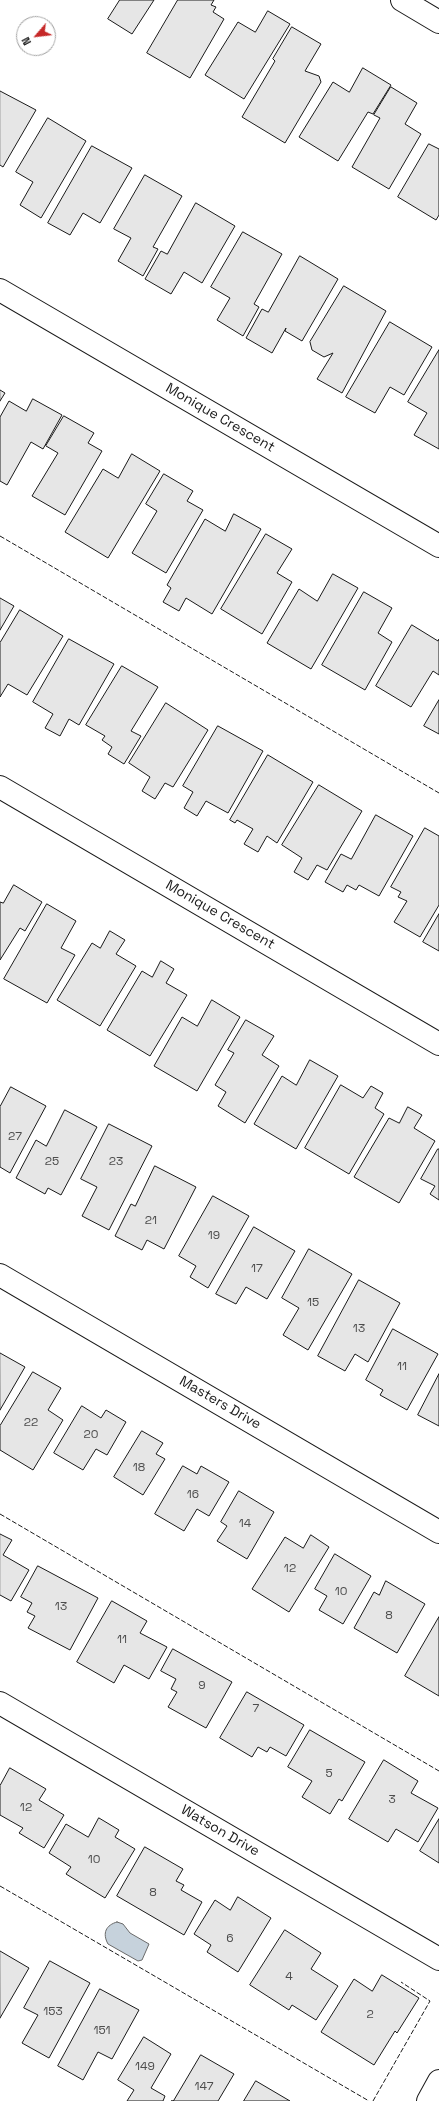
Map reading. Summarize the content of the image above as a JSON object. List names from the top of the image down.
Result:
{
  "streets": {
    "street": ["Monique Crescent", "Masters Drive", "Watson Drive"]
  },
  "house_numbers": [
    "27",
    "25",
    "23",
    "21",
    "19",
    "17",
    "15",
    "13",
    "11",
    "22",
    "20",
    "18",
    "16",
    "14",
    "12",
    "10",
    "13",
    "8",
    "11",
    "9",
    "7",
    "5",
    "3",
    "12",
    "10",
    "8",
    "6",
    "4",
    "153",
    "2",
    "151",
    "149",
    "147"
  ],
  "north": "bottom left"
}
